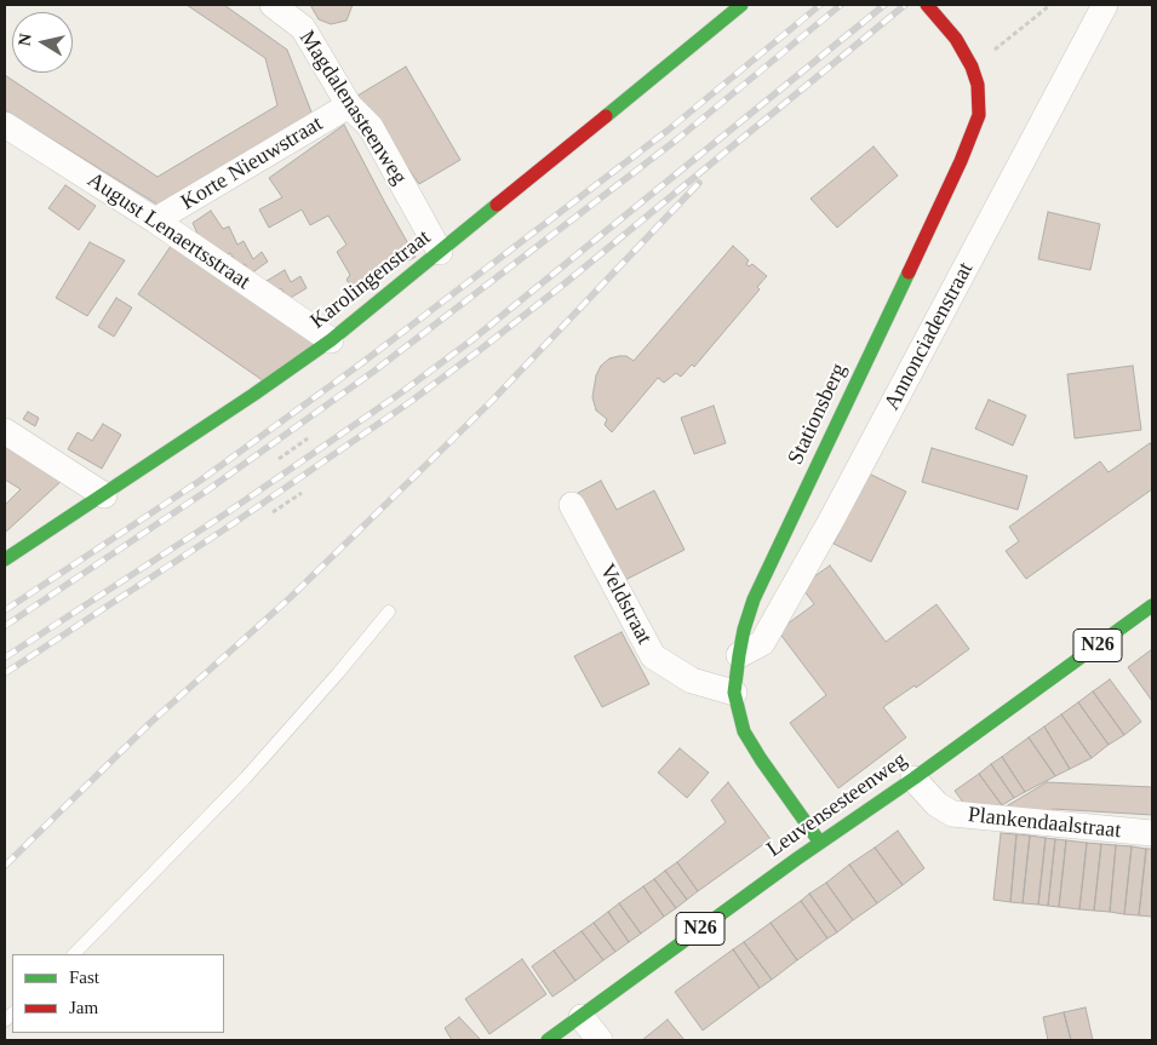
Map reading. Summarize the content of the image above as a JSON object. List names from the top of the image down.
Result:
{
  "streets": {
    "street": [
      "Magdalenasteenweg",
      "Korte Nieuwstraat",
      "August Lenaertsstraat",
      "Karolingenstraat",
      "Annonciadenstraat",
      "Stationsberg",
      "Veldstraat",
      "N26",
      "Leuvensesteenweg",
      "Plankendaalstraat"
    ]
  },
  "crossings": [
    ["Magdalenasteenweg", "Korte Nieuwstraat"],
    ["Magdalenasteenweg", "Karolingenstraat"],
    ["Korte Nieuwstraat", "August Lenaertsstraat"],
    ["August Lenaertsstraat", "Karolingenstraat"],
    ["Annonciadenstraat", "Stationsberg"],
    ["Stationsberg", "Veldstraat"],
    ["Stationsberg", "Leuvensesteenweg"],
    ["Leuvensesteenweg", "Plankendaalstraat"]
  ],
  "legend": ["Fast", "Jam"],
  "north": "left"
}
